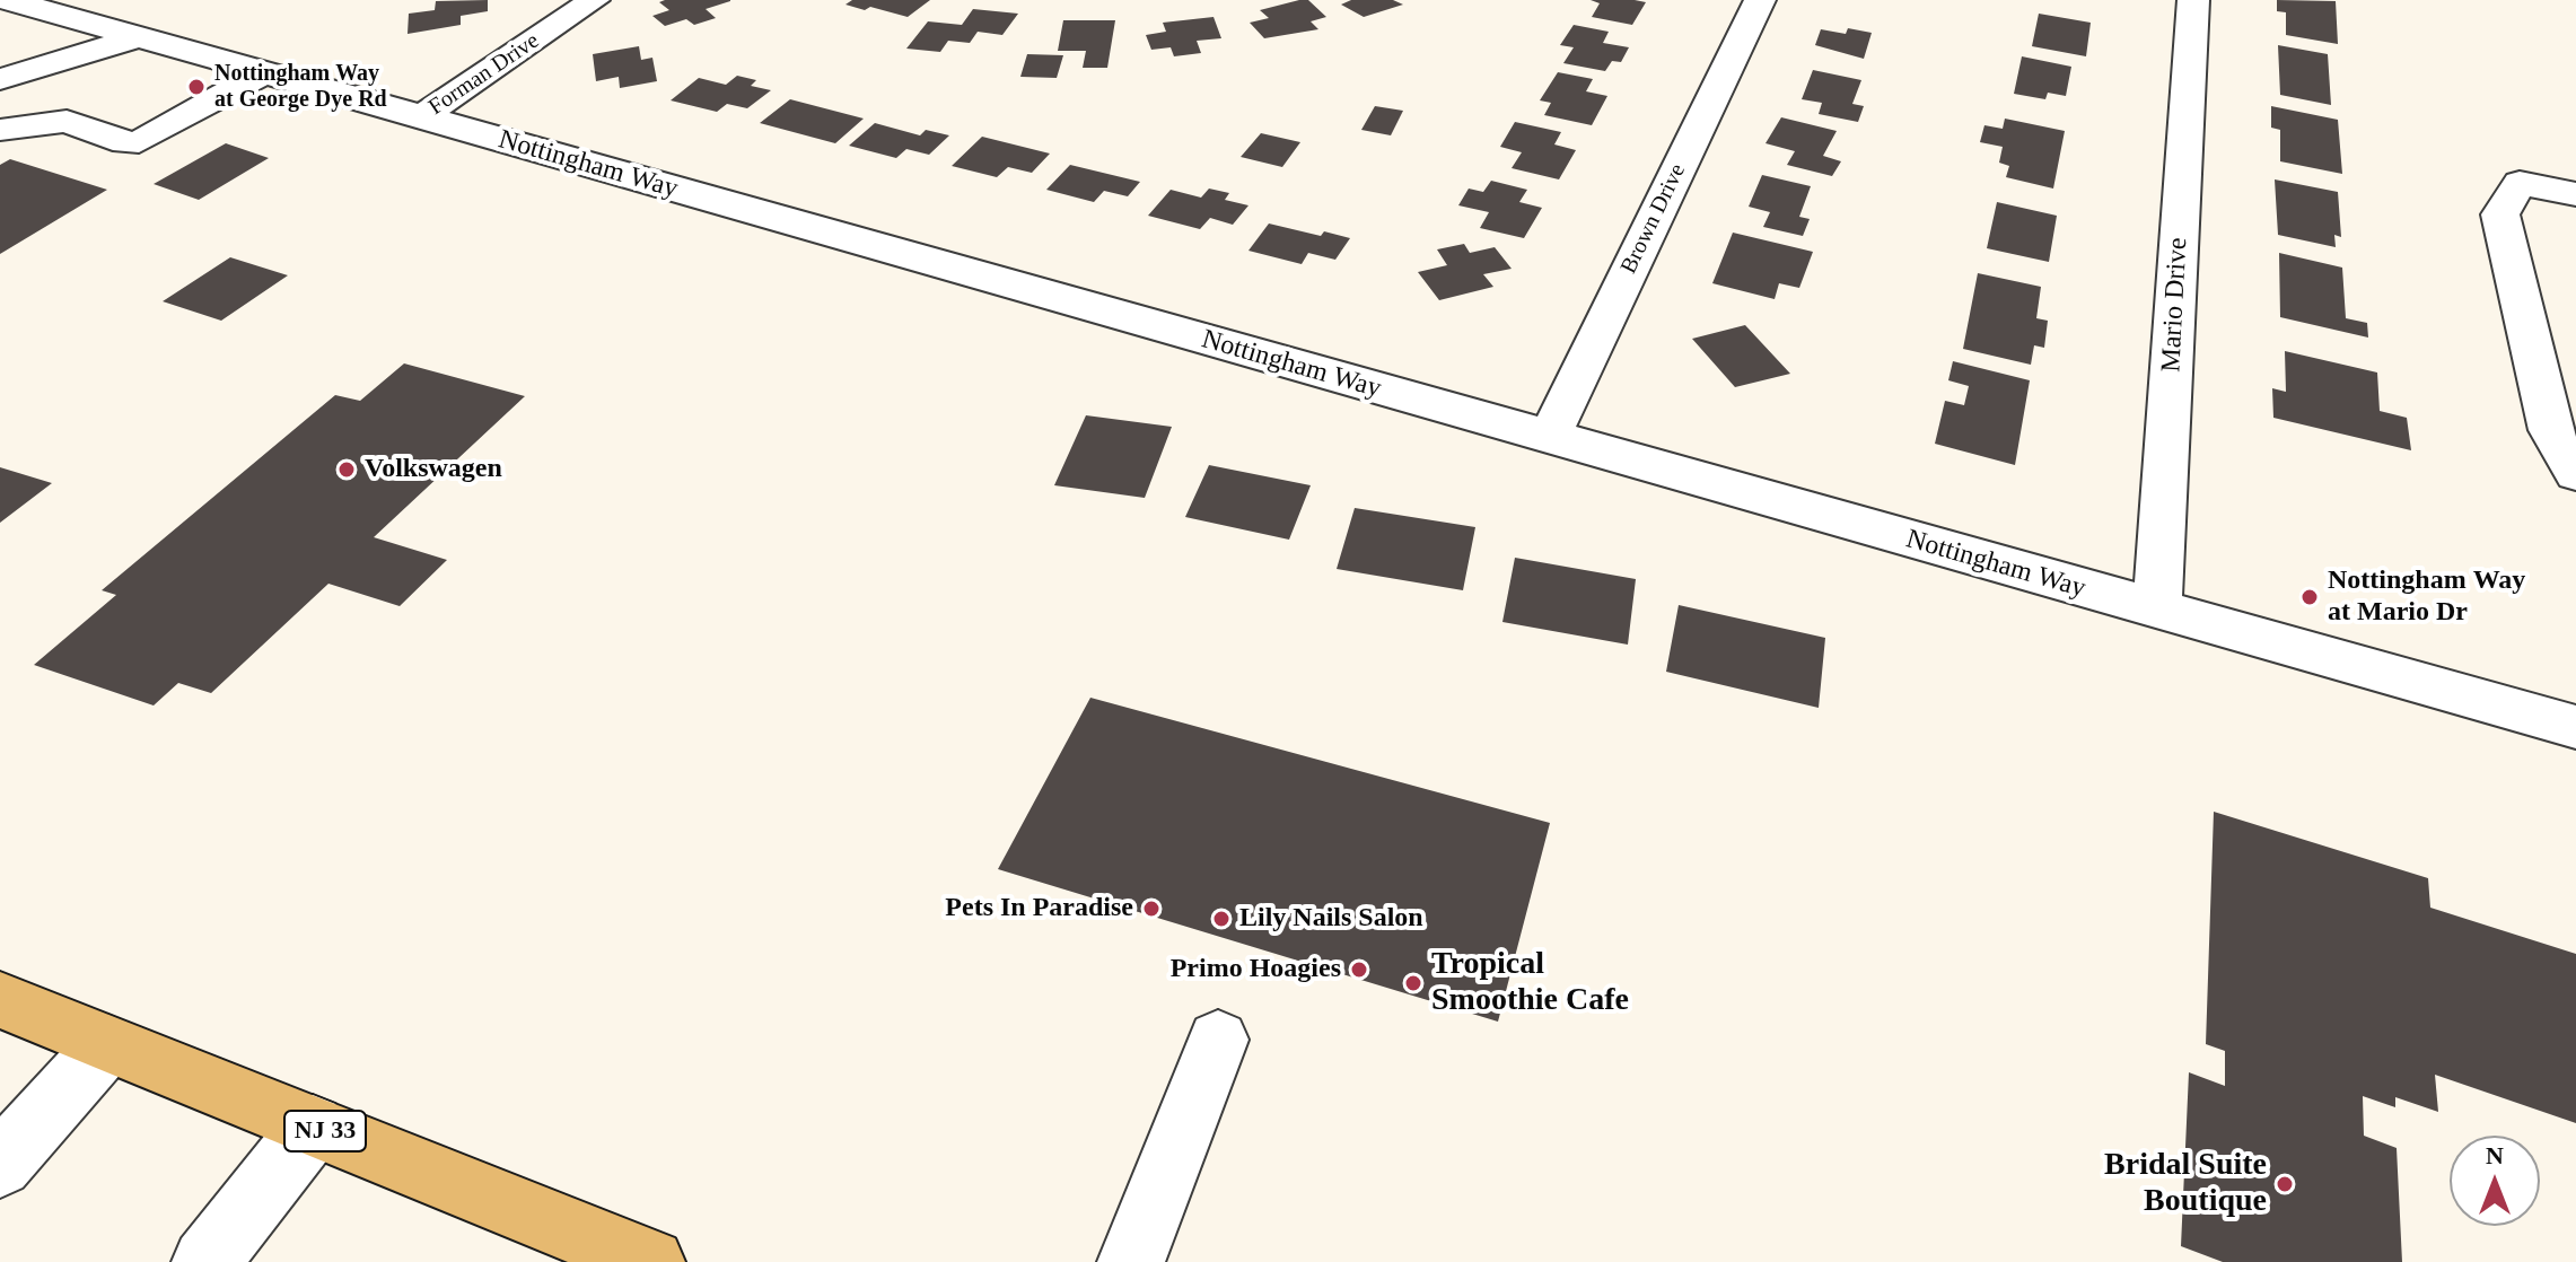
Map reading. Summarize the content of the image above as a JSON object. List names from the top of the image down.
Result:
{
  "streets": {
    "main road": ["NJ 33"],
    "street": [
      "Forman Drive",
      "Nottingham Way",
      "Brown Drive",
      "Mario Drive"
    ]
  },
  "crossings": [
    ["Forman Drive", "Nottingham Way"],
    ["Nottingham Way", "Brown Drive"],
    ["Nottingham Way", "Mario Drive"]
  ],
  "places": [
    "Nottingham Way at George Dye Rd",
    "Volkswagen",
    "Nottingham Way at Mario Dr",
    "Pets In Paradise",
    "Lily Nails Salon",
    "Primo Hoagies",
    "Tropical Smoothie Cafe",
    "Bridal Suite Boutique"
  ],
  "north": "top"
}
